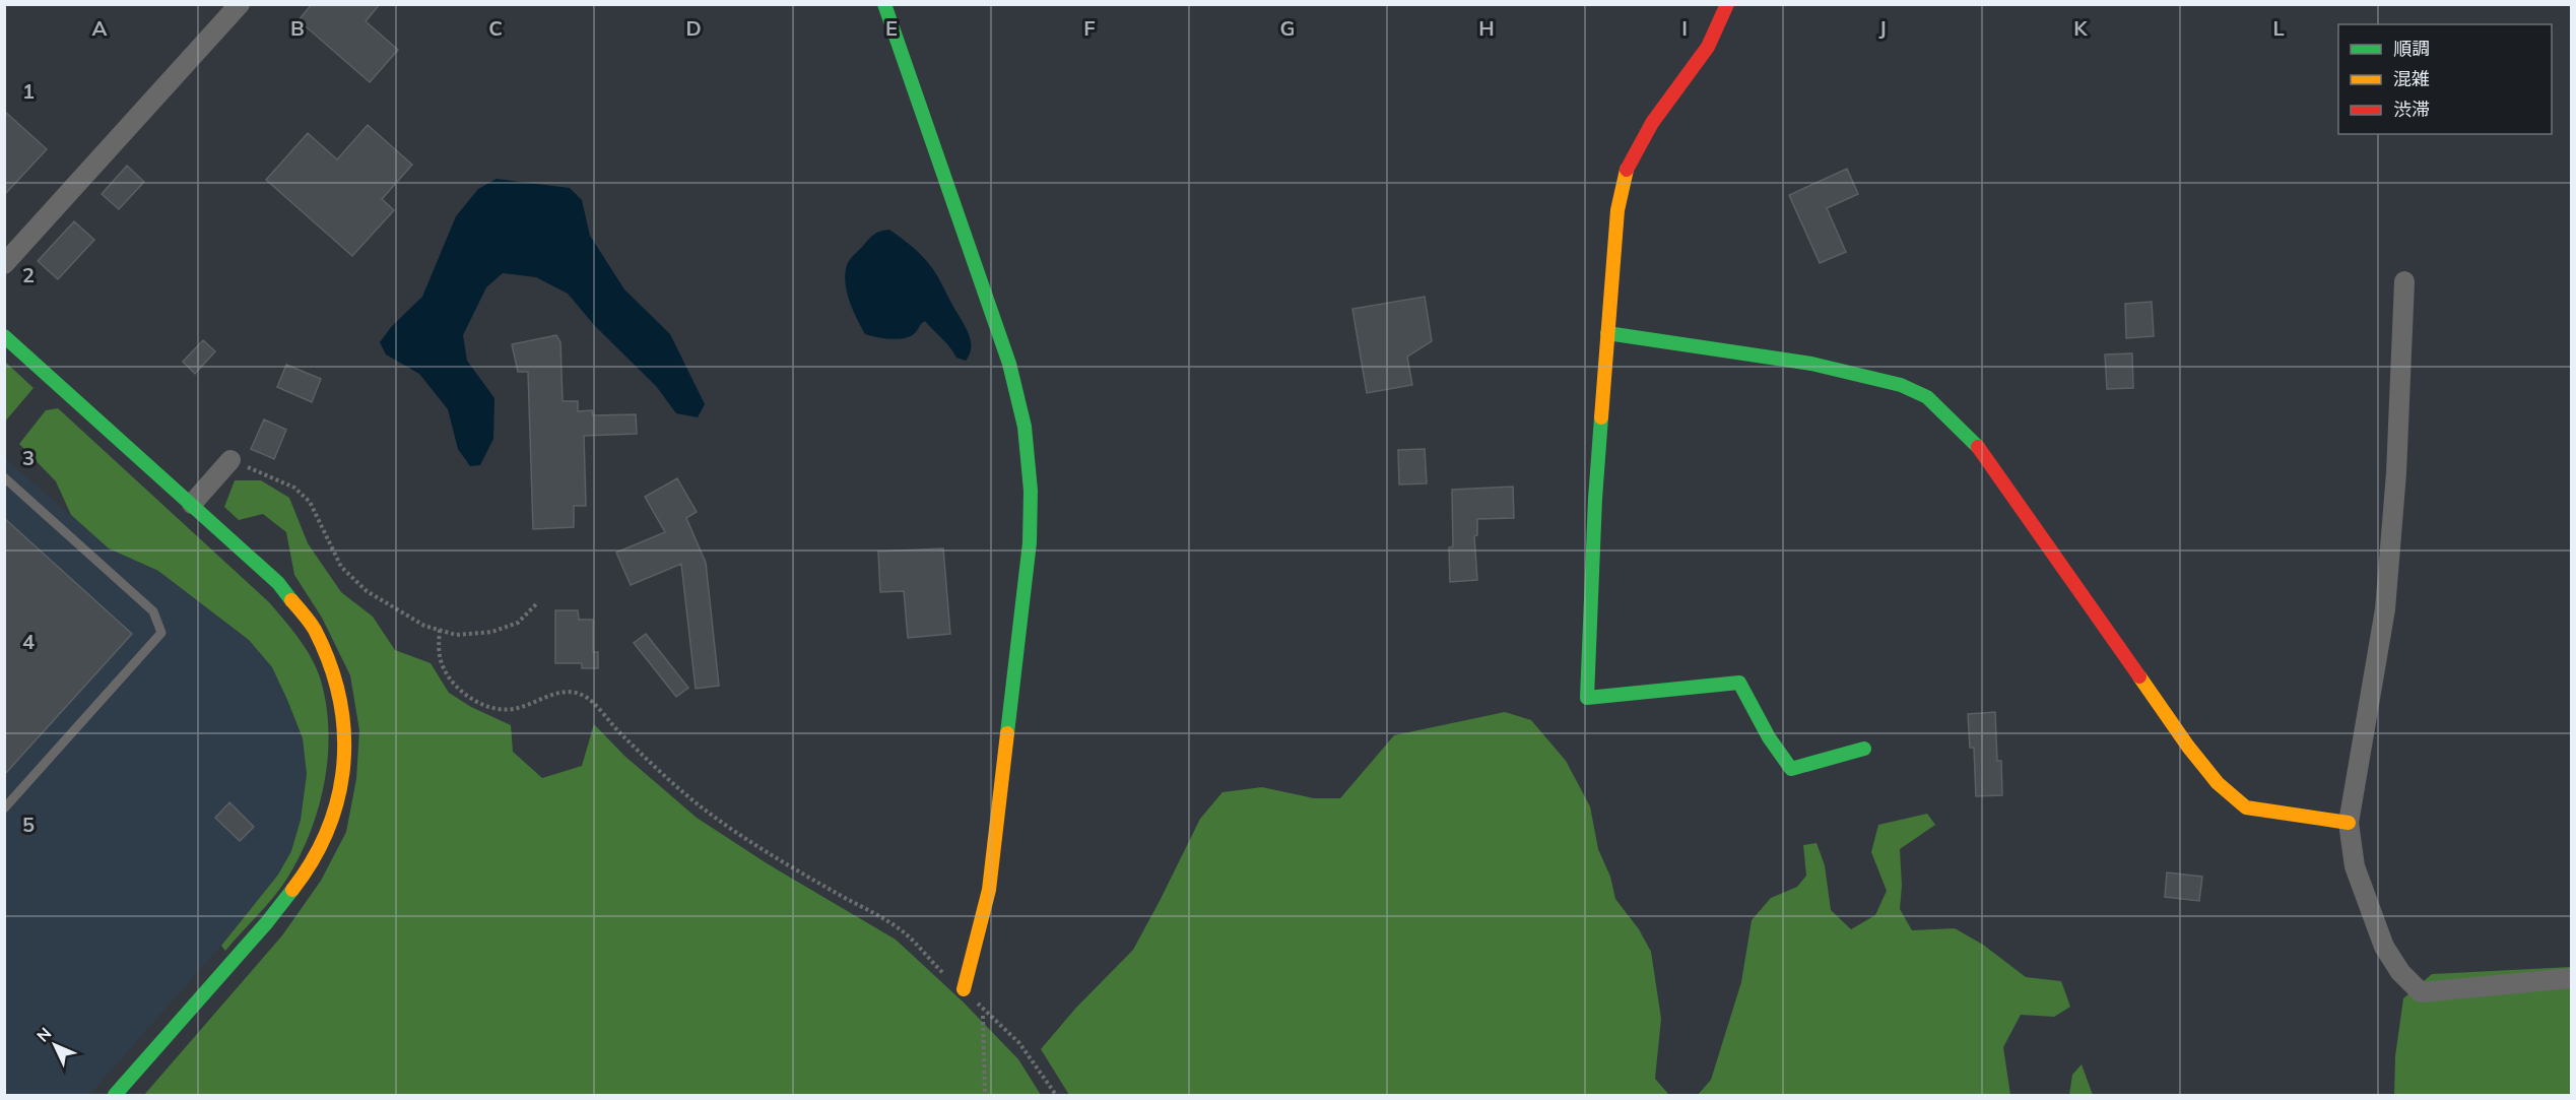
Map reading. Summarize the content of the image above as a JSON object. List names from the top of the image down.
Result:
{
  "legend": ["順調", "混雑", "渋滞"],
  "north": "top left",
  "grid": {
    "columns": [
      "A",
      "B",
      "C",
      "D",
      "E",
      "F",
      "G",
      "H",
      "I",
      "J",
      "K",
      "L"
    ],
    "rows": [
      "1",
      "2",
      "3",
      "4",
      "5"
    ]
  }
}
